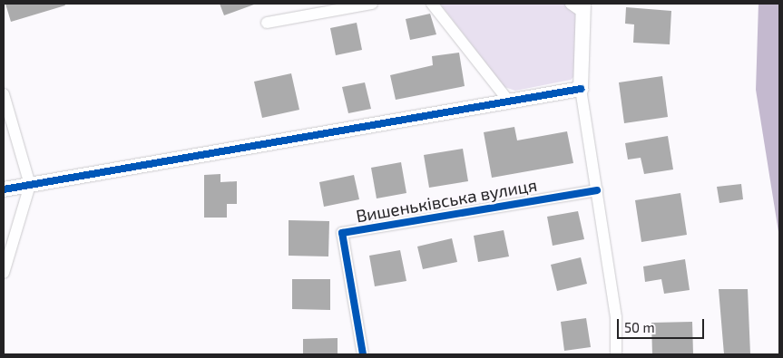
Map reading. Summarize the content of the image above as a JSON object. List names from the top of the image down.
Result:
{
  "streets": {
    "street": ["Вишеньківська вулиця"]
  },
  "scale_bar": "50 m"
}
